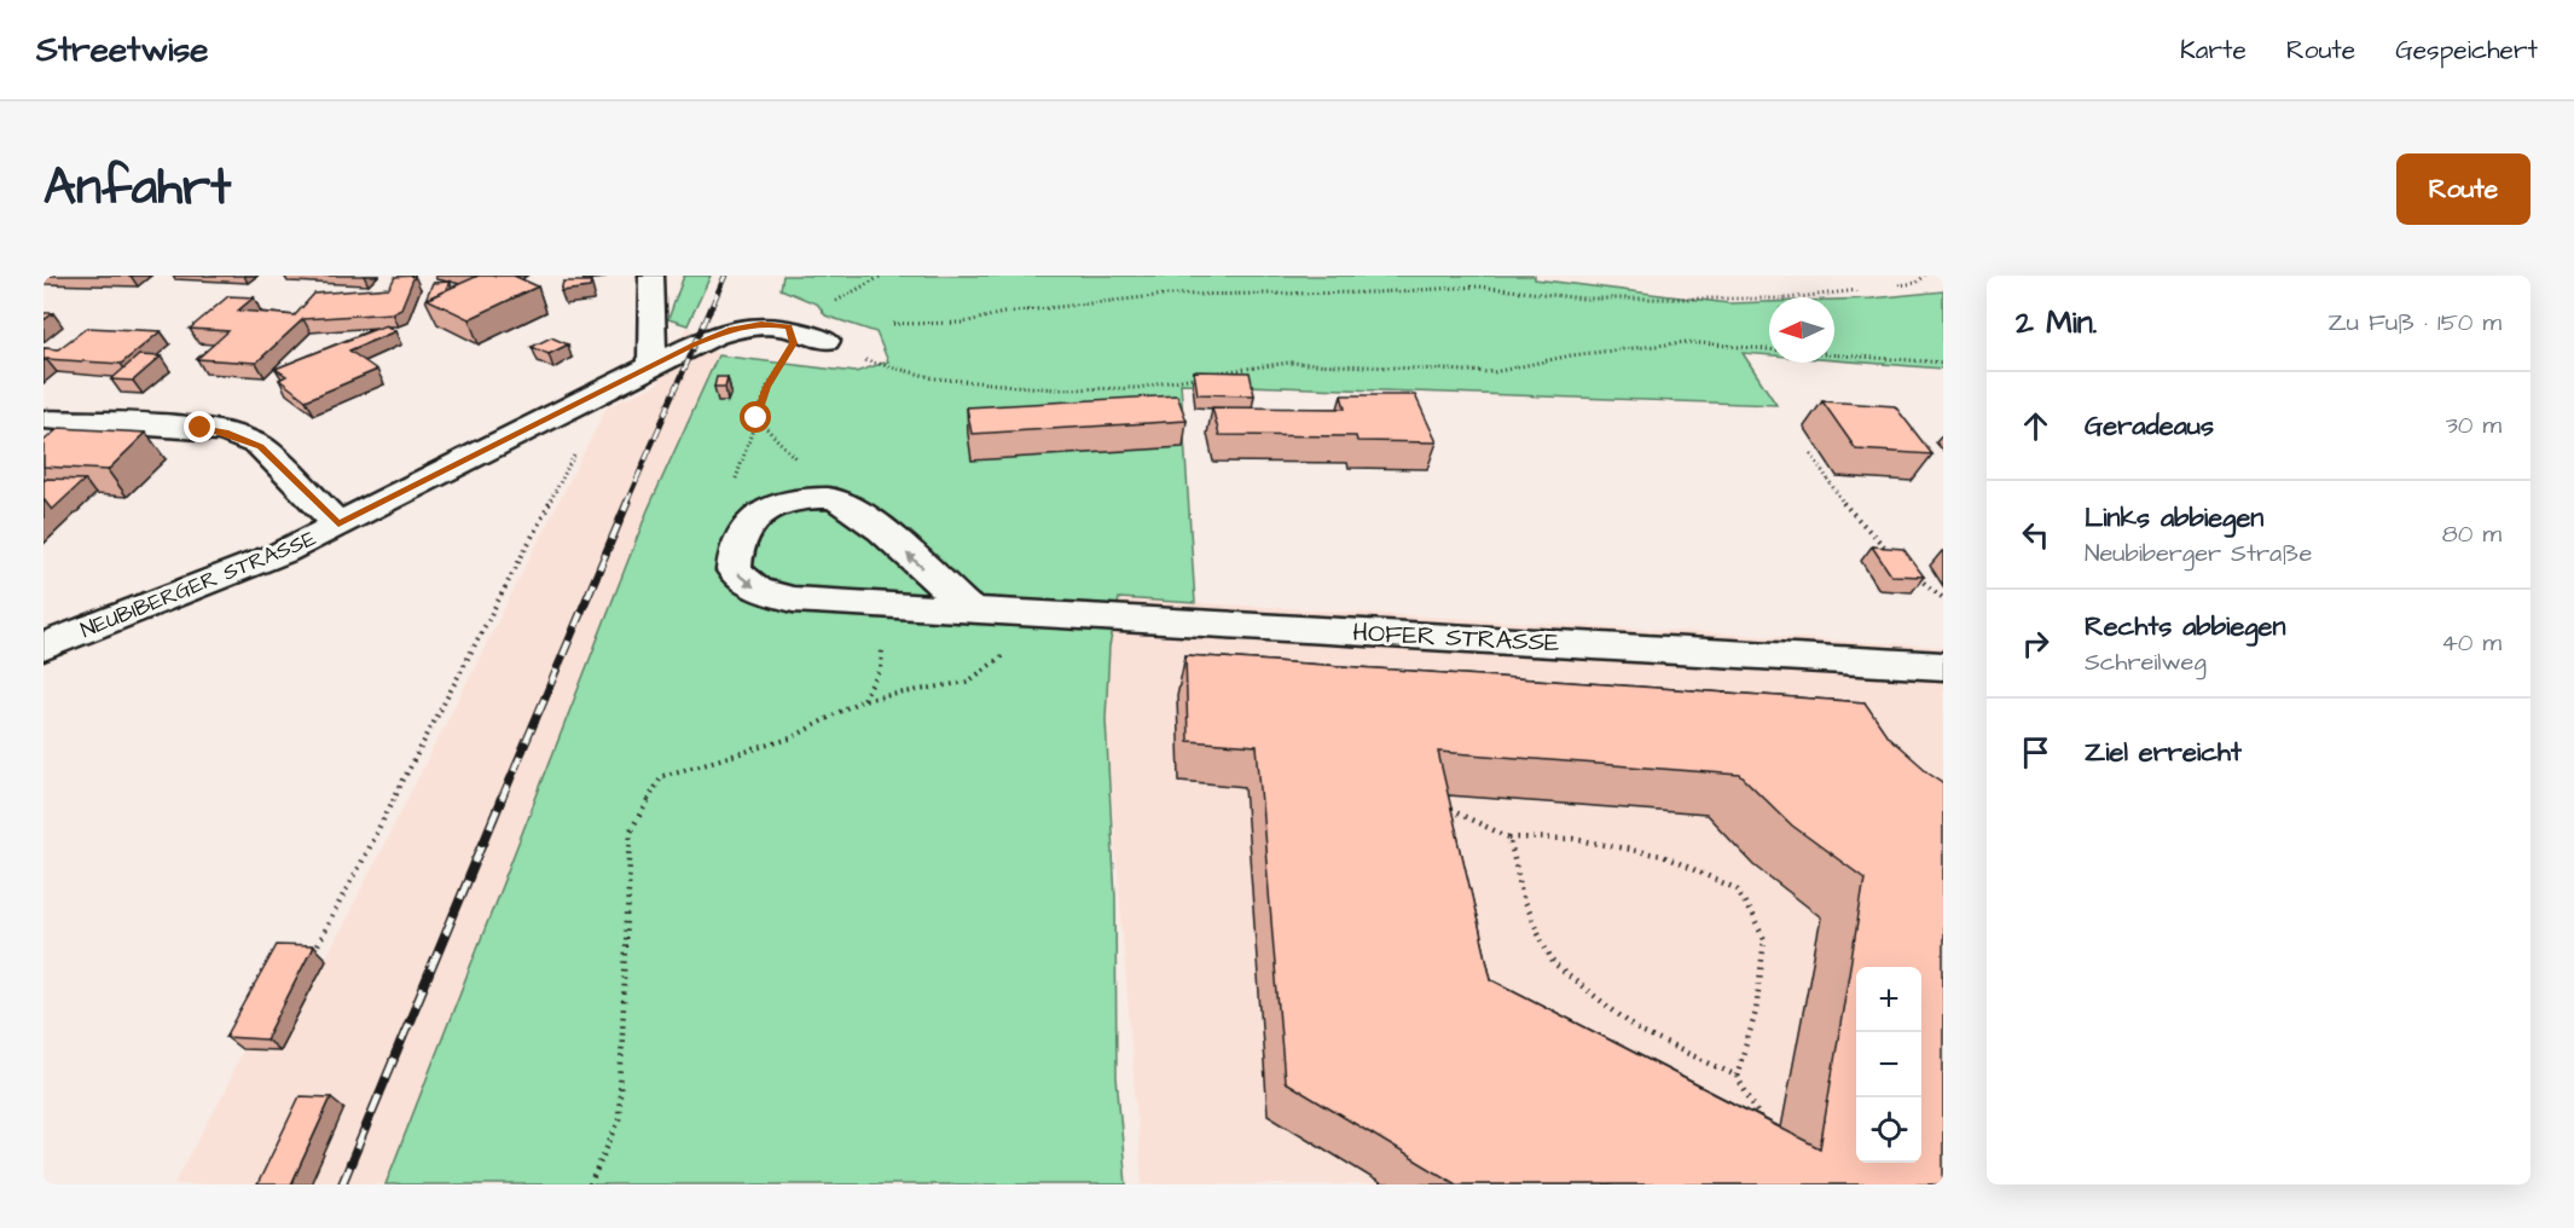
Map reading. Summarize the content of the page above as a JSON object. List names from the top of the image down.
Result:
{
  "streets": {
    "street": ["NEUBIBERGER STRASSE", "HOFER STRASSE"]
  },
  "north": "left",
  "page": {
    "header": "Streetwise",
    "nav": ["Karte", "Route", "Gespeichert"],
    "title": "Anfahrt",
    "buttons": "Route",
    "heading": ["2 Min.", "Zu Fuß · 150 m"],
    "list": [
      ["Geradeaus", "30 m"],
      ["Links abbiegen", "Neubiberger Straße", "80 m"],
      ["Rechts abbiegen", "Schreilweg", "40 m"],
      "Ziel erreicht"
    ],
    "map_buttons": ["+", "−"]
  }
}
